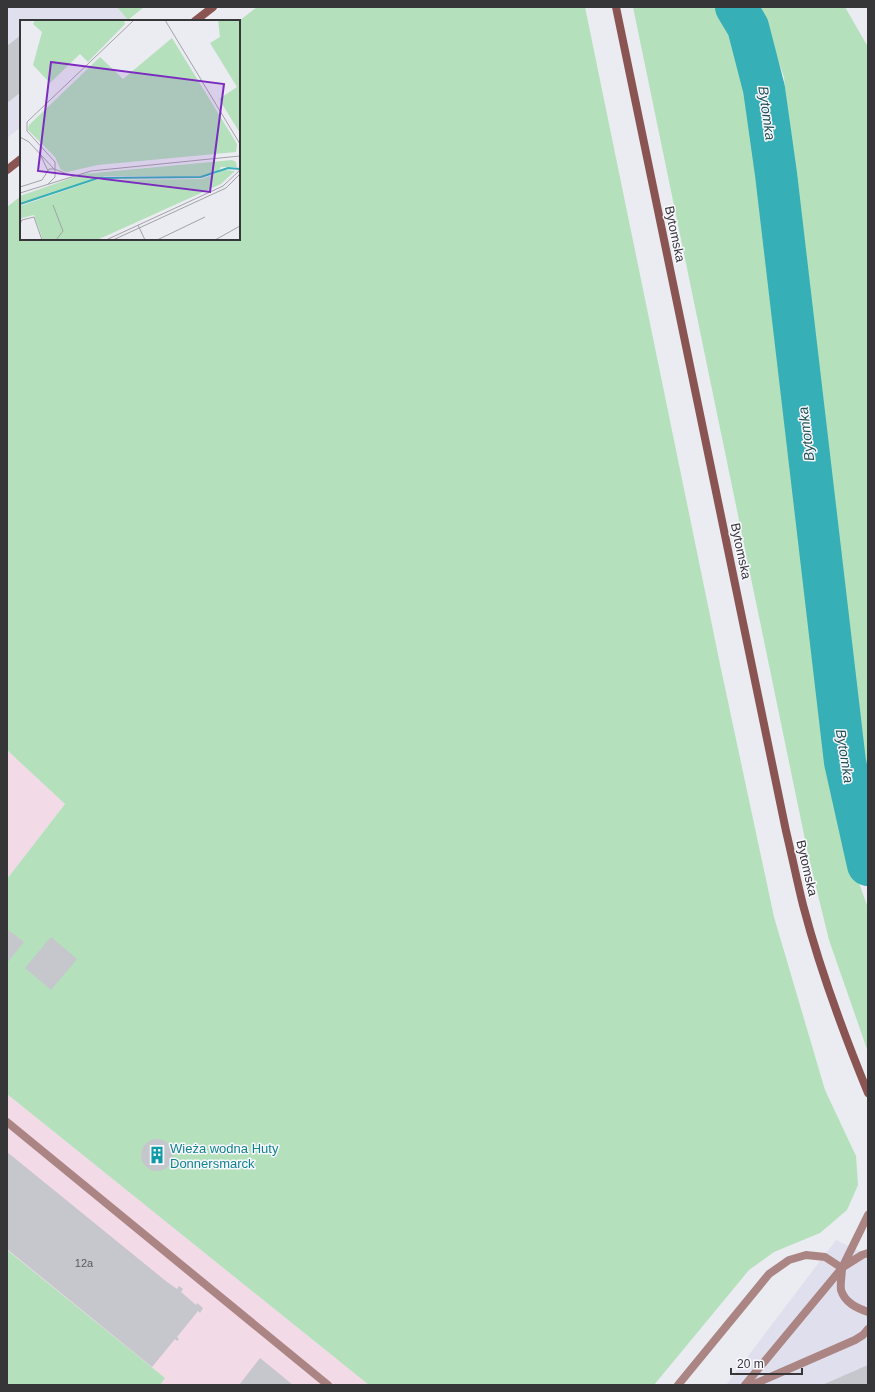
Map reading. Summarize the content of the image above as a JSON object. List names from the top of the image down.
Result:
{
  "streets": {
    "street": ["Bytomska"]
  },
  "water": ["Bytomka"],
  "places": {
    "building": ["Wieża wodna Huty Donnersmarck"]
  },
  "house_numbers": ["12a"],
  "scale_bar": "20 m"
}
